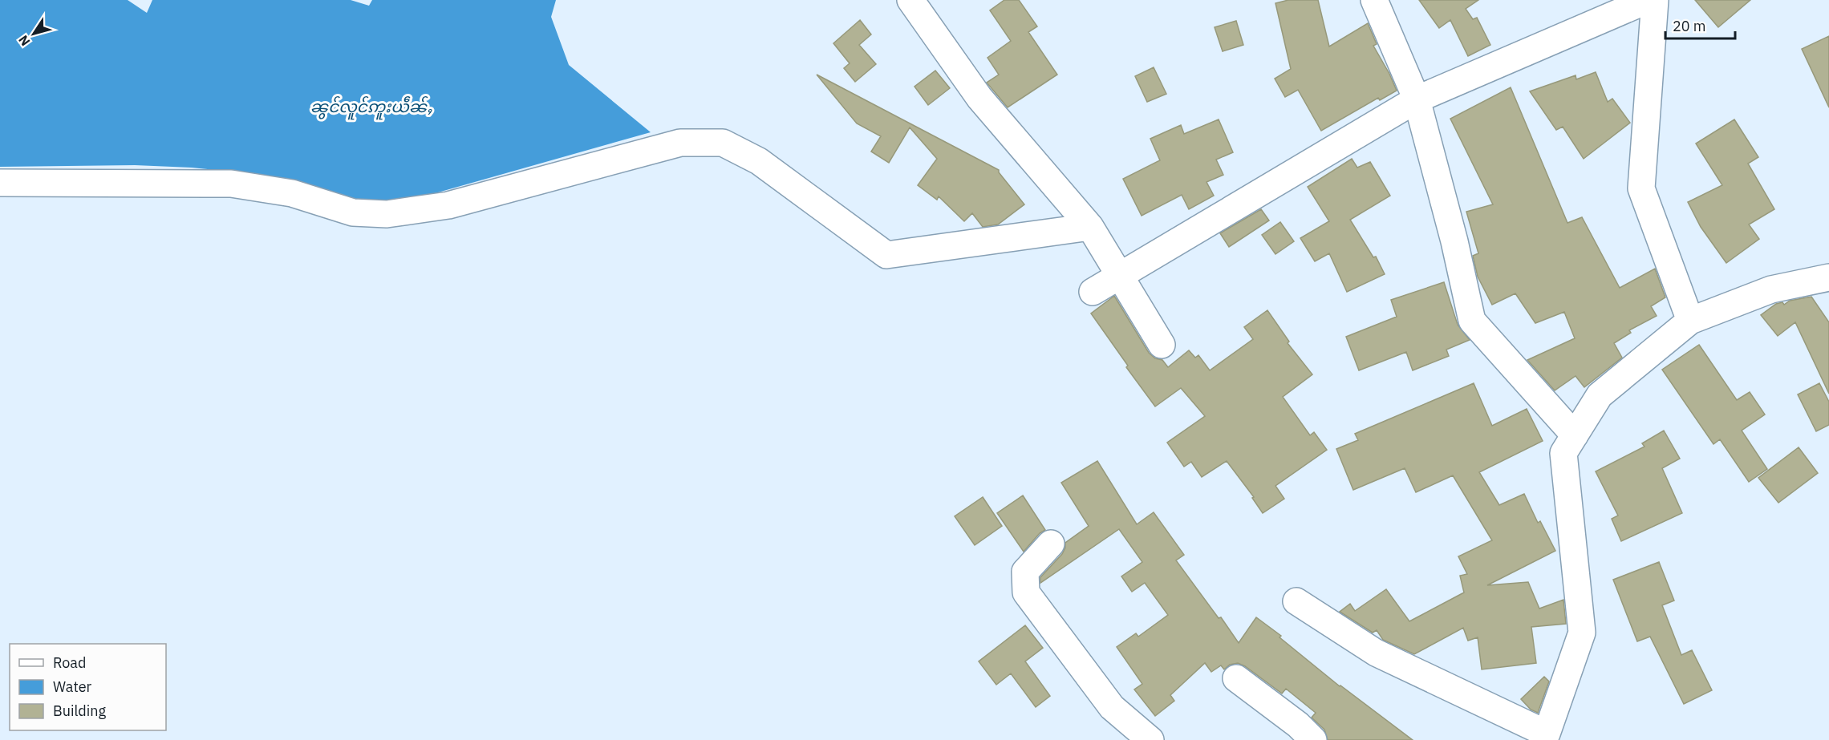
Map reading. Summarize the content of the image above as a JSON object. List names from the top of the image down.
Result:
{
  "water": ["ၼွင်လူင်ဢူးယဵၼ်ႇ"],
  "legend": ["Road", "Water", "Building"],
  "scale_bar": "20 m",
  "north": "bottom left"
}
